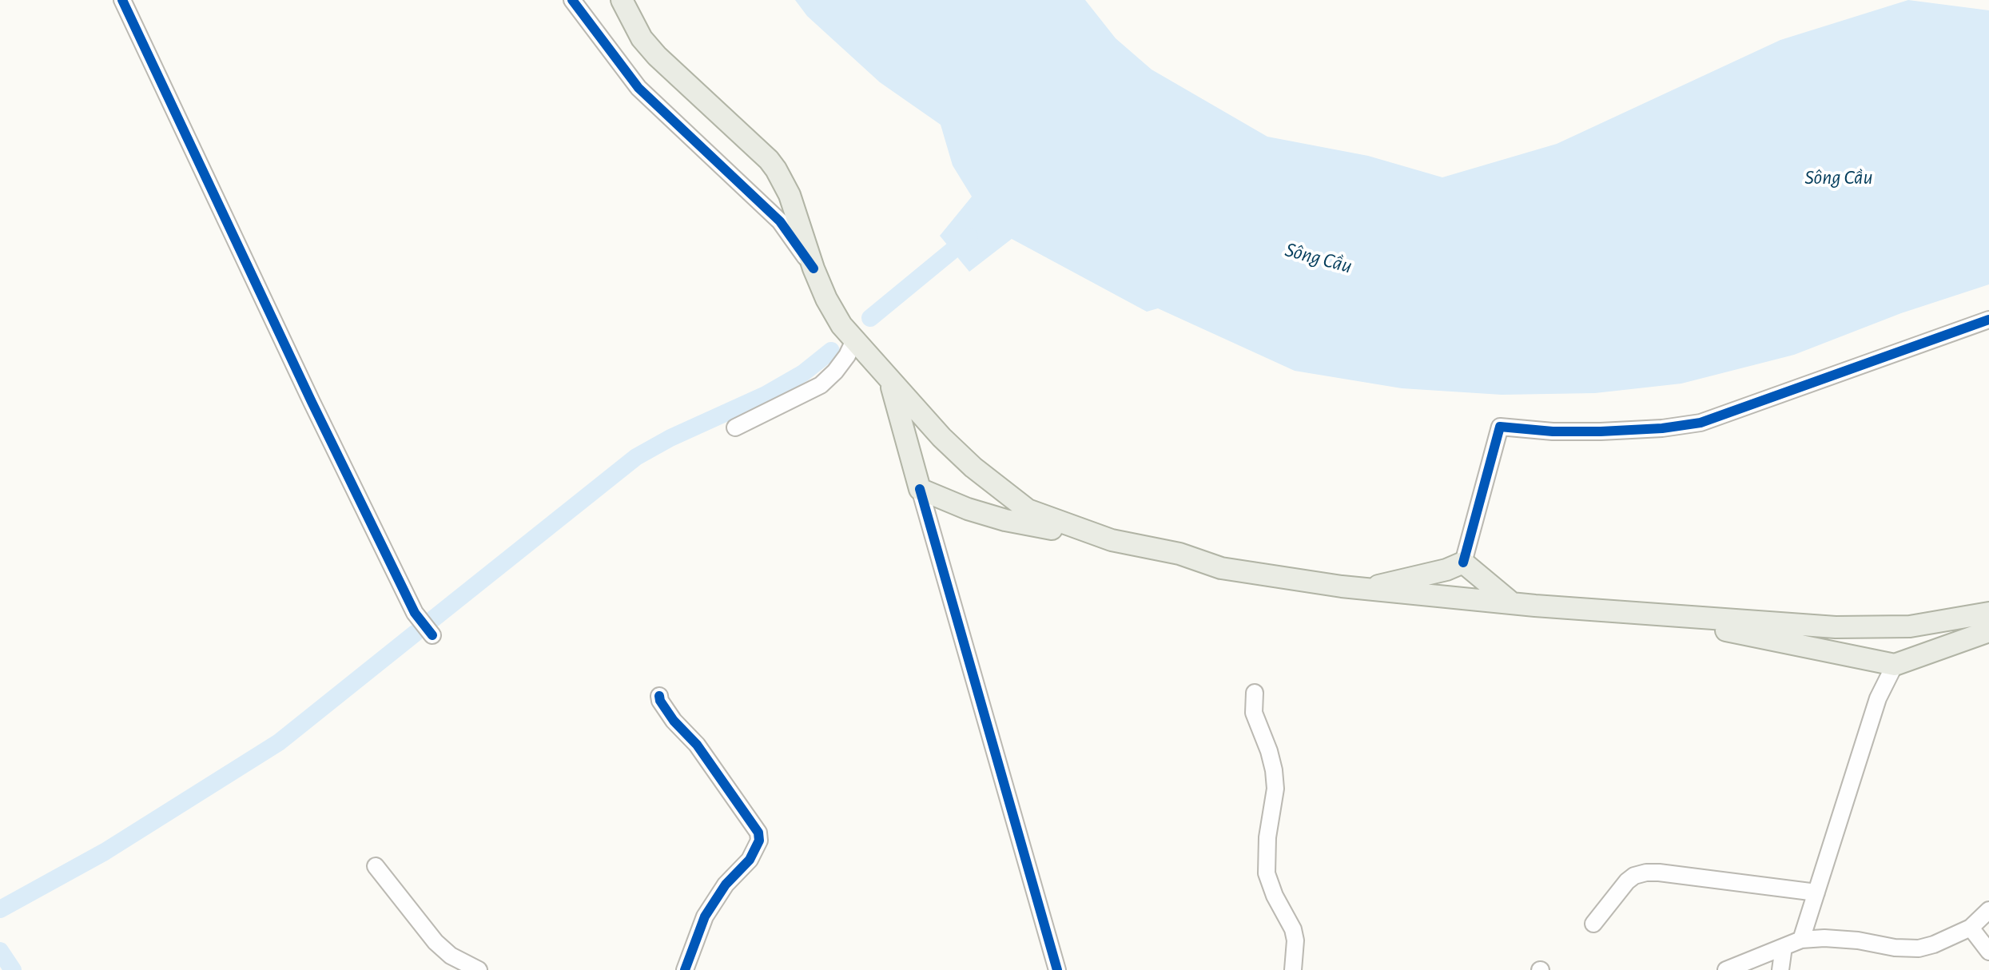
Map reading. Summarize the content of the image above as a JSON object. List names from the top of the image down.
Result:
{
  "water": ["Sông Cầu"]
}
